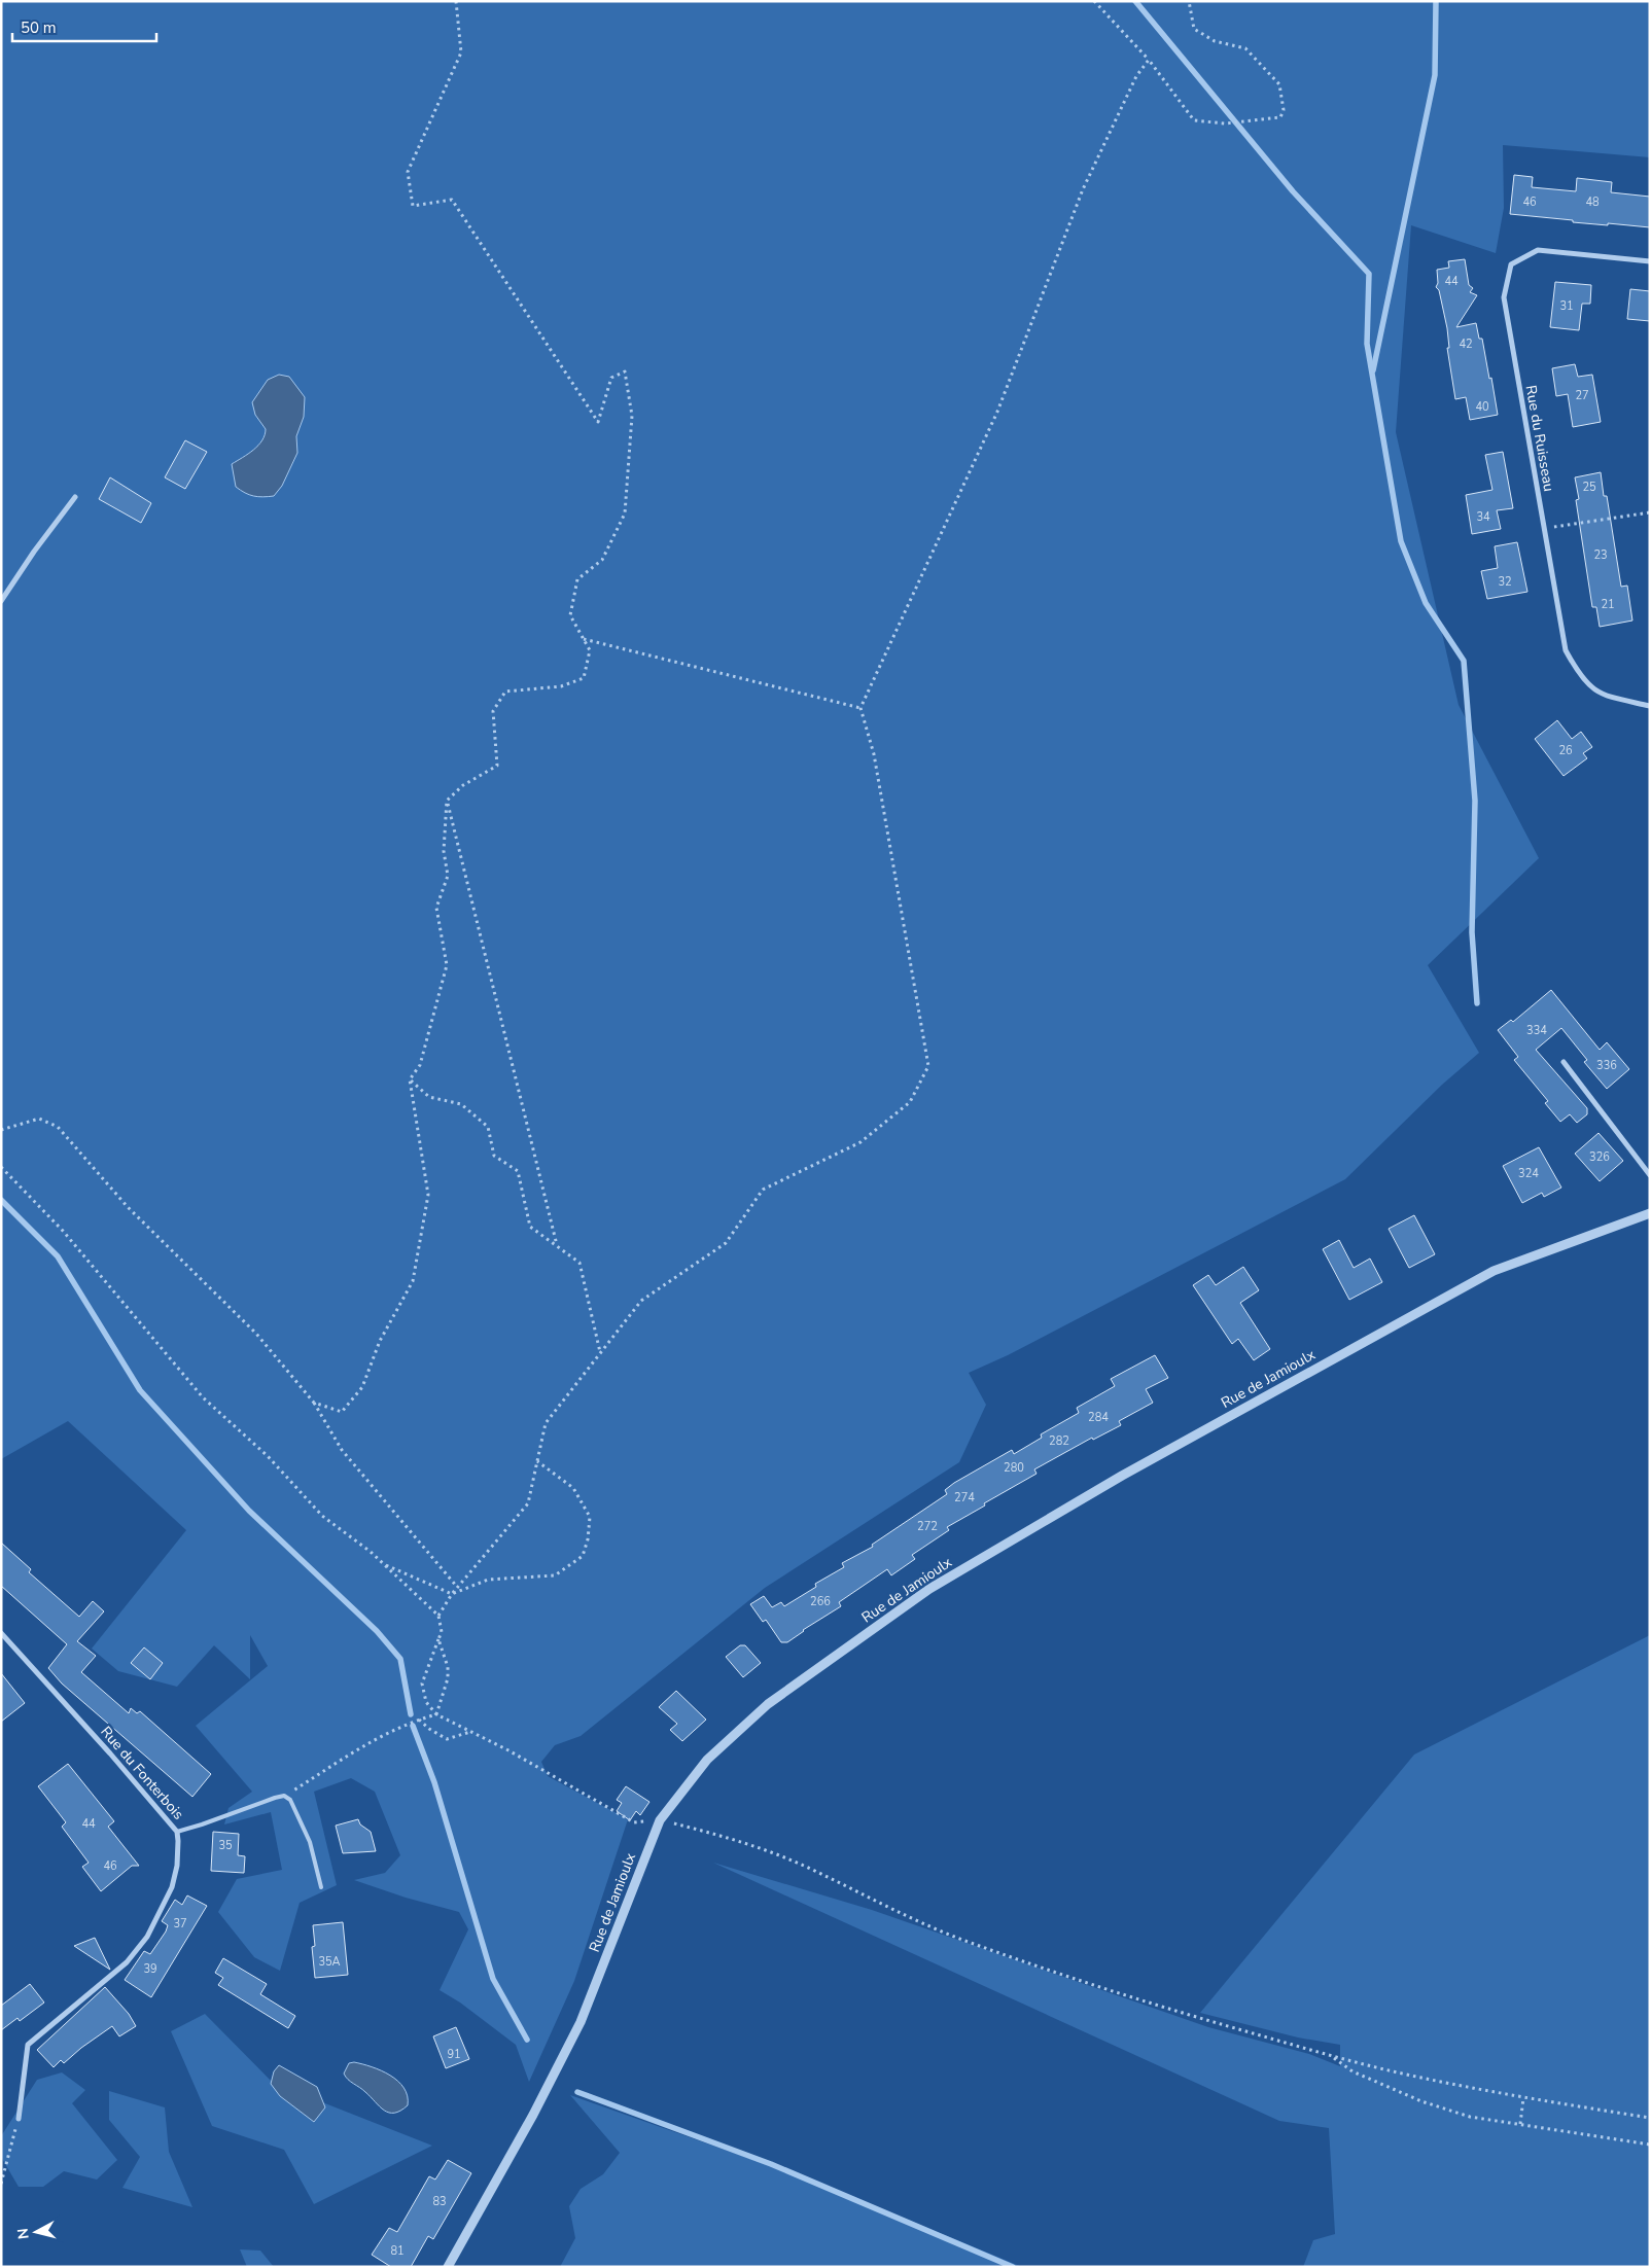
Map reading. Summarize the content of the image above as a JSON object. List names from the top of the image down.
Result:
{
  "streets": {
    "street": ["Rue du Ruisseau", "Rue de Jamioulx", "Rue du Fonterbois"]
  },
  "house_numbers": [
    "46",
    "48",
    "44",
    "31",
    "42",
    "27",
    "40",
    "25",
    "34",
    "23",
    "32",
    "21",
    "26",
    "334",
    "336",
    "326",
    "324",
    "284",
    "282",
    "280",
    "274",
    "272",
    "266",
    "44",
    "35",
    "46",
    "37",
    "35A",
    "39",
    "91",
    "83",
    "81"
  ],
  "scale_bar": "50 m",
  "north": "left"
}
